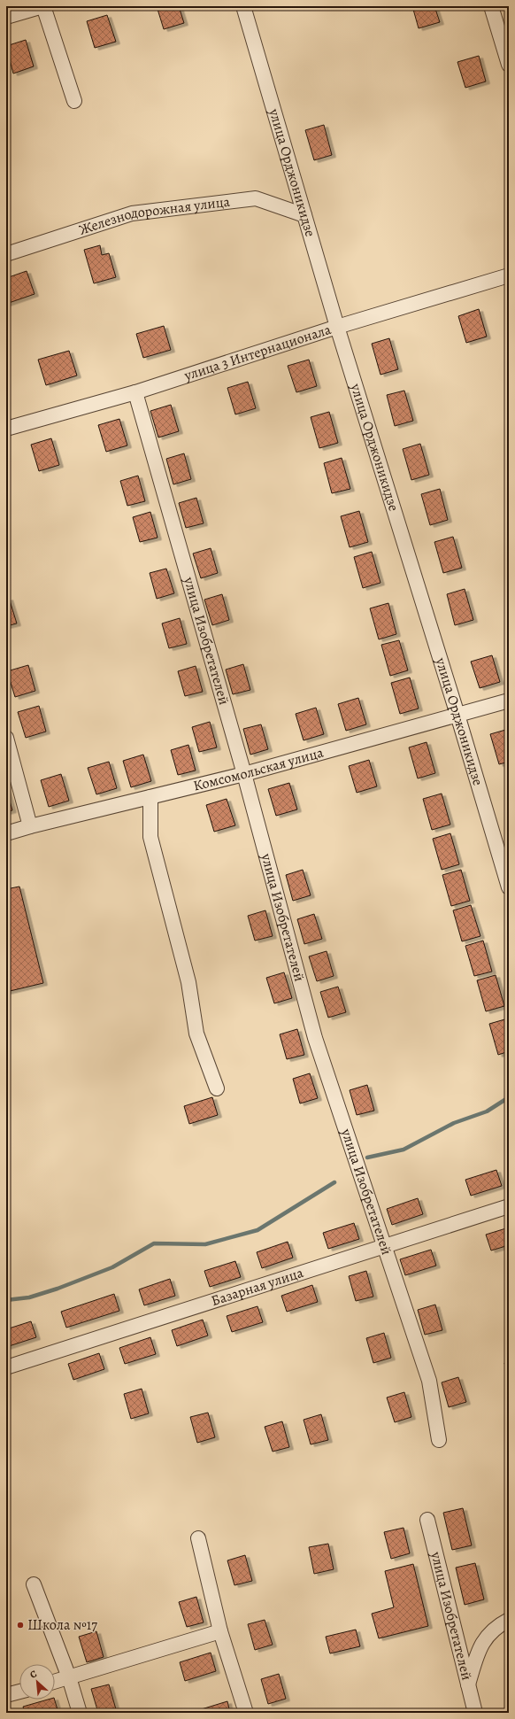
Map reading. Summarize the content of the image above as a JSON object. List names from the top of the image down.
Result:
{
  "streets": {
    "street": [
      "улица Орджоникидзе",
      "Железнодорожная улица",
      "улица 3 Интернационала",
      "улица Изобретателей",
      "Комсомольская улица",
      "Базарная улица"
    ]
  },
  "crossings": [
    ["улица Орджоникидзе", "Железнодорожная улица"],
    ["улица Орджоникидзе", "улица 3 Интернационала"],
    ["улица Орджоникидзе", "Комсомольская улица"],
    ["улица 3 Интернационала", "улица Изобретателей"],
    ["улица Изобретателей", "Комсомольская улица"],
    ["улица Изобретателей", "Базарная улица"]
  ],
  "places": ["Школа №17"],
  "north": "top left"
}
